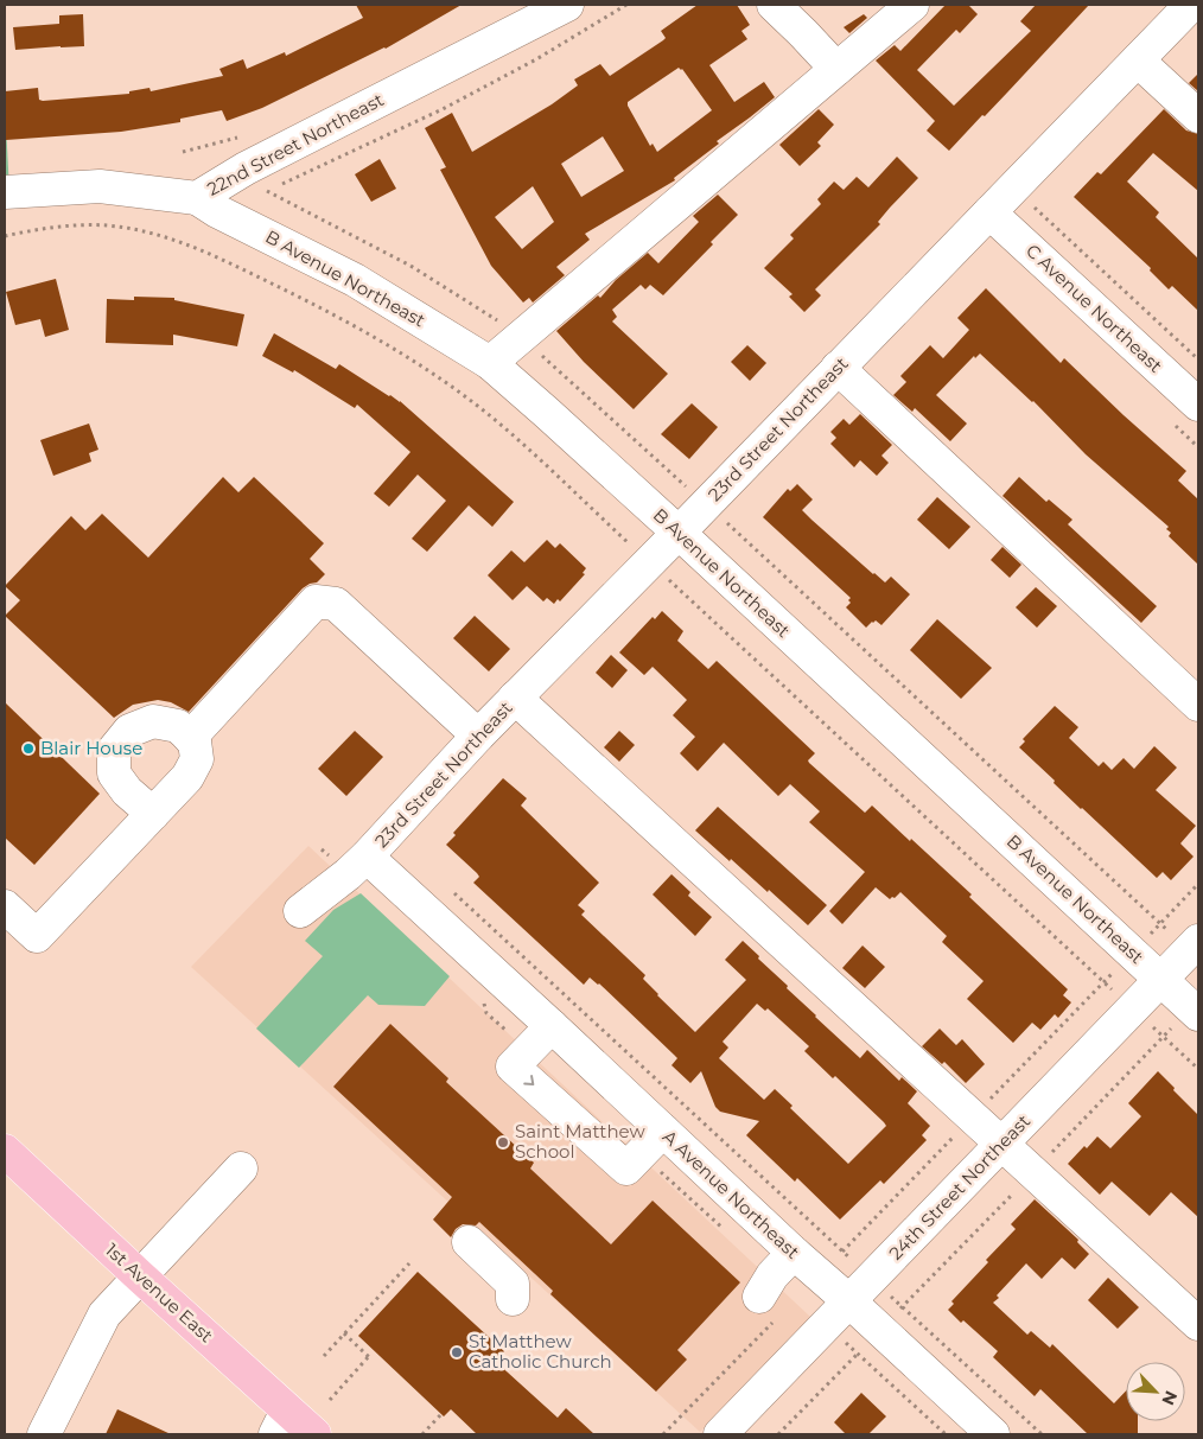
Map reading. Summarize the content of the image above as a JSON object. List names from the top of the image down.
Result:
{
  "streets": {
    "main road": ["1st Avenue East"],
    "street": [
      "22nd Street Northeast",
      "B Avenue Northeast",
      "C Avenue Northeast",
      "23rd Street Northeast",
      "24th Street Northeast",
      "A Avenue Northeast"
    ]
  },
  "crossings": [
    ["22nd Street Northeast", "B Avenue Northeast"],
    ["B Avenue Northeast", "23rd Street Northeast"],
    ["B Avenue Northeast", "24th Street Northeast"],
    ["C Avenue Northeast", "23rd Street Northeast"],
    ["23rd Street Northeast", "A Avenue Northeast"],
    ["24th Street Northeast", "A Avenue Northeast"]
  ],
  "places": ["Blair House", "Saint Matthew School", "St Matthew Catholic Church"],
  "north": "bottom right"
}
